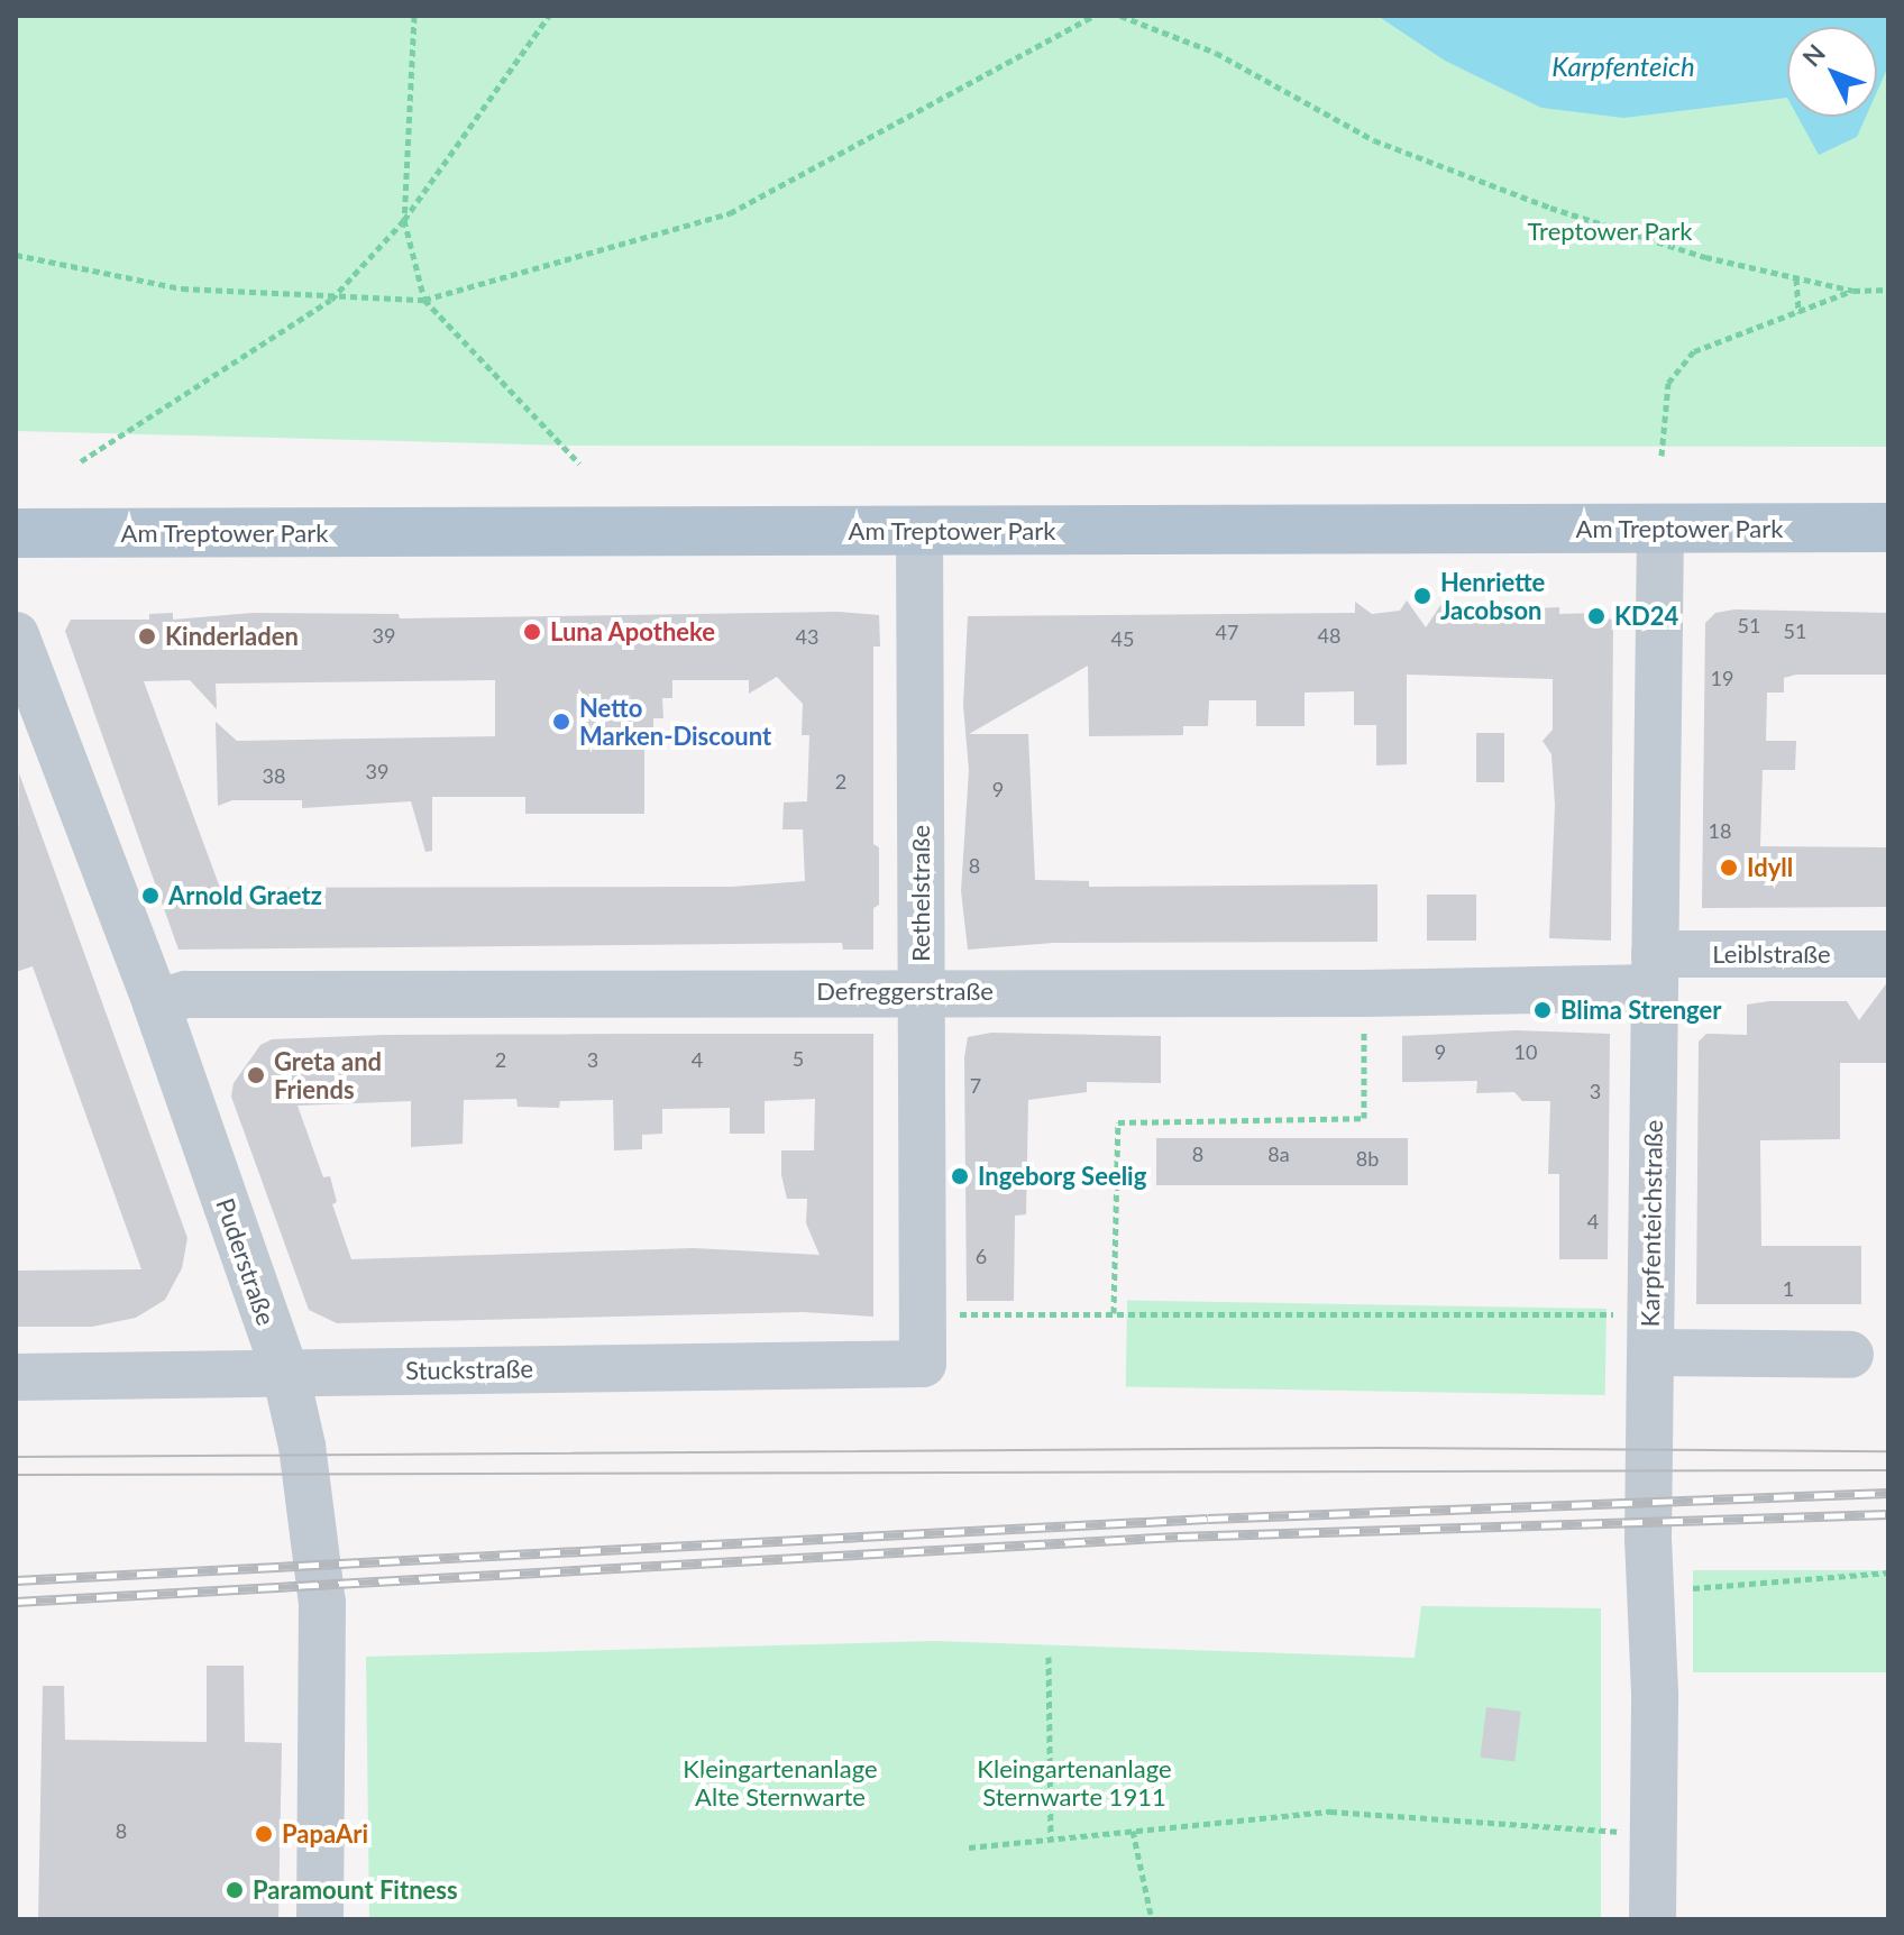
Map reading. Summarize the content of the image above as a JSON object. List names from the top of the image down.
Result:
{
  "streets": {
    "main road": ["Am Treptower Park"],
    "street": [
      "Rethelstraße",
      "Leiblstraße",
      "Defreggerstraße",
      "Karpfenteichstraße",
      "Puderstraße",
      "Stuckstraße"
    ]
  },
  "crossings": [
    ["Am Treptower Park", "Rethelstraße"],
    ["Am Treptower Park", "Karpfenteichstraße"],
    ["Rethelstraße", "Defreggerstraße"],
    ["Rethelstraße", "Stuckstraße"],
    ["Leiblstraße", "Defreggerstraße"],
    ["Leiblstraße", "Karpfenteichstraße"],
    ["Defreggerstraße", "Karpfenteichstraße"],
    ["Defreggerstraße", "Puderstraße"],
    ["Puderstraße", "Stuckstraße"]
  ],
  "water": ["Karpfenteich"],
  "parks": ["Treptower Park", "Kleingartenanlage Alte Sternwarte", "Kleingartenanlage Sternwarte 1911"],
  "places": [
    "Henriette Jacobson",
    "KD24",
    "Luna Apotheke",
    "Kinderladen",
    "Netto Marken-Discount",
    "Idyll",
    "Arnold Graetz",
    "Blima Strenger",
    "Greta and Friends",
    "Ingeborg Seelig",
    "PapaAri",
    "Paramount Fitness"
  ],
  "house_numbers": [
    "51",
    "51",
    "47",
    "39",
    "48",
    "43",
    "45",
    "19",
    "39",
    "38",
    "2",
    "9",
    "18",
    "8",
    "9",
    "10",
    "5",
    "2",
    "3",
    "4",
    "7",
    "3",
    "8",
    "8a",
    "8b",
    "4",
    "6",
    "1",
    "8"
  ],
  "north": "top left"
}
